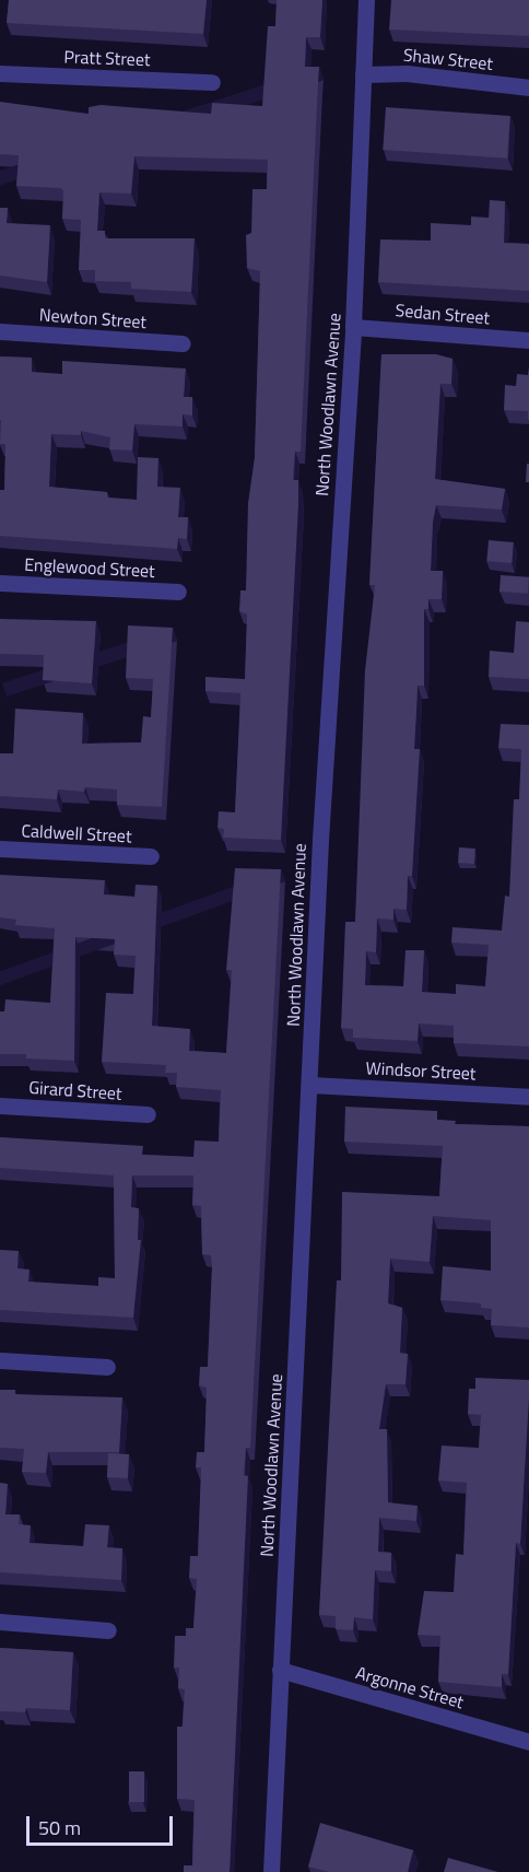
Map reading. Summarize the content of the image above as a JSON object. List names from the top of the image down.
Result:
{
  "streets": {
    "street": [
      "Pratt Street",
      "Shaw Street",
      "Sedan Street",
      "Newton Street",
      "North Woodlawn Avenue",
      "Englewood Street",
      "Caldwell Street",
      "Windsor Street",
      "Girard Street",
      "Argonne Street"
    ]
  },
  "crossings": [
    ["Shaw Street", "North Woodlawn Avenue"],
    ["Sedan Street", "North Woodlawn Avenue"],
    ["North Woodlawn Avenue", "Windsor Street"],
    ["North Woodlawn Avenue", "Argonne Street"]
  ],
  "scale_bar": "50 m"
}
